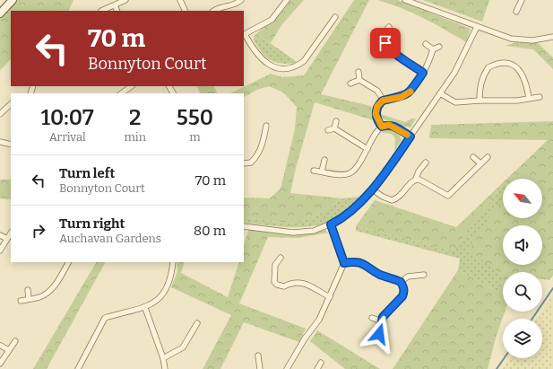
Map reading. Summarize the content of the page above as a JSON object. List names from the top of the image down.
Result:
{
  "north": "top left",
  "page": {
    "turn": ["70 m", "Bonnyton Court"],
    "eta": [
      "10:07",
      "Arrival",
      "2",
      "min",
      "550",
      "m"
    ],
    "list": [
      {
        "name": "Turn left",
        "note": "Bonnyton Court",
        "value": "70 m"
      },
      {
        "name": "Turn right",
        "note": "Auchavan Gardens",
        "value": "80 m"
      }
    ]
  }
}
